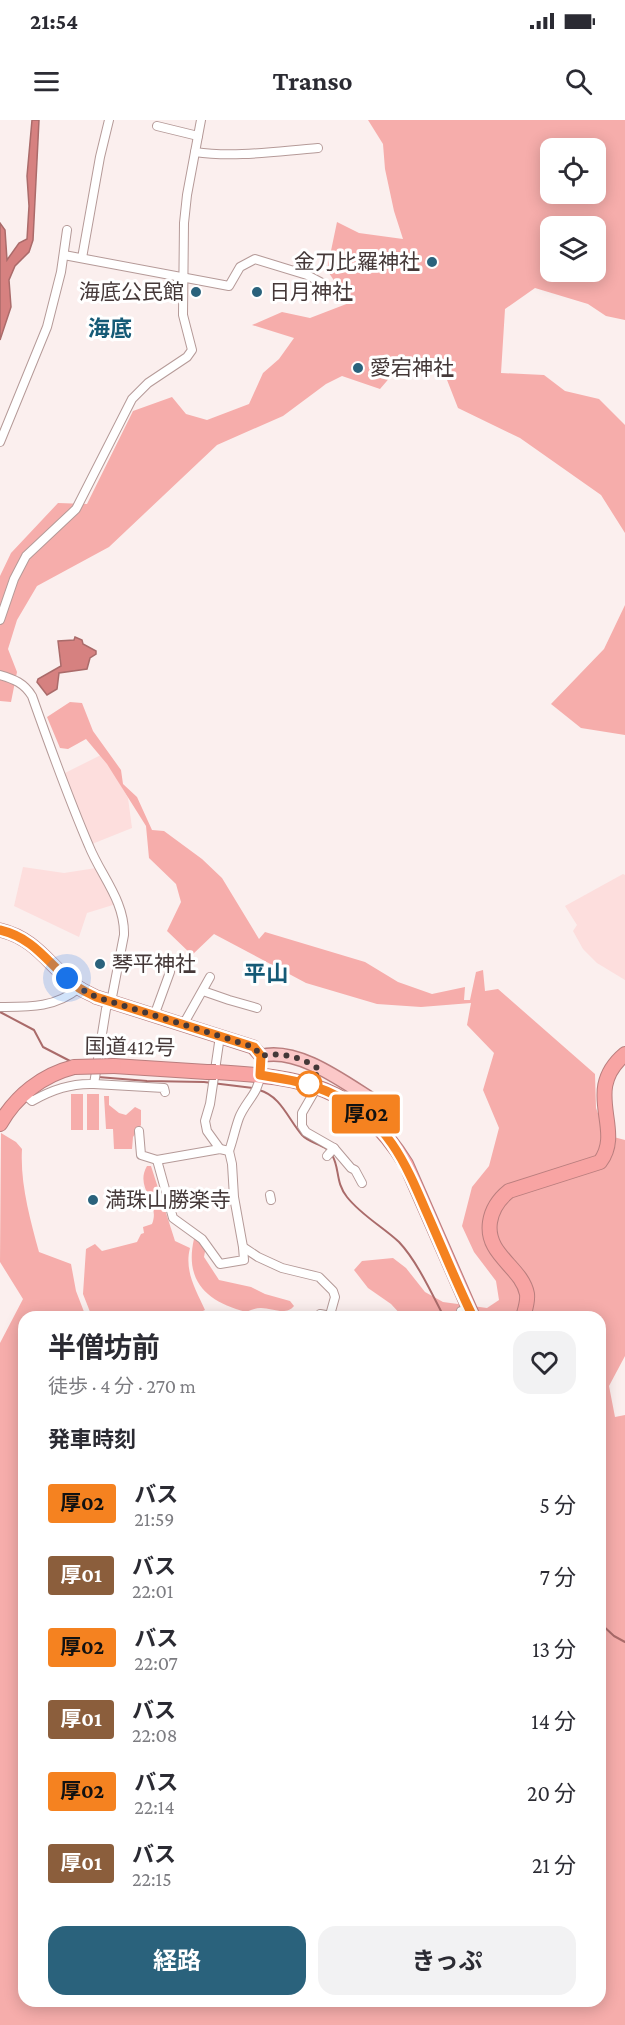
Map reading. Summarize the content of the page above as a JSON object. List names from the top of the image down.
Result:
{
  "streets": {
    "highway": ["国道412号"]
  },
  "districts": ["海底", "平山"],
  "places": [
    "金刀比羅神社",
    "海底公民館",
    "日月神社",
    "愛宕神社",
    "琴平神社",
    "満珠山勝楽寺"
  ],
  "lines": ["bus line 厚02"],
  "page": {
    "status": "21:54",
    "header": "Transo",
    "on_map": "厚02",
    "heading": [
      ["半僧坊前", "徒歩 · 4 分 · 270 m"],
      "発車時刻"
    ],
    "list": [
      {
        "mark": "厚02",
        "name": "バス",
        "note": "21:59",
        "value": "5 分"
      },
      {
        "mark": "厚01",
        "name": "バス",
        "note": "22:01",
        "value": "7 分"
      },
      {
        "mark": "厚02",
        "name": "バス",
        "note": "22:07",
        "value": "13 分"
      },
      {
        "mark": "厚01",
        "name": "バス",
        "note": "22:08",
        "value": "14 分"
      },
      {
        "mark": "厚02",
        "name": "バス",
        "note": "22:14",
        "value": "20 分"
      },
      {
        "mark": "厚01",
        "name": "バス",
        "note": "22:15",
        "value": "21 分"
      }
    ],
    "buttons": ["経路", "きっぷ"]
  }
}
